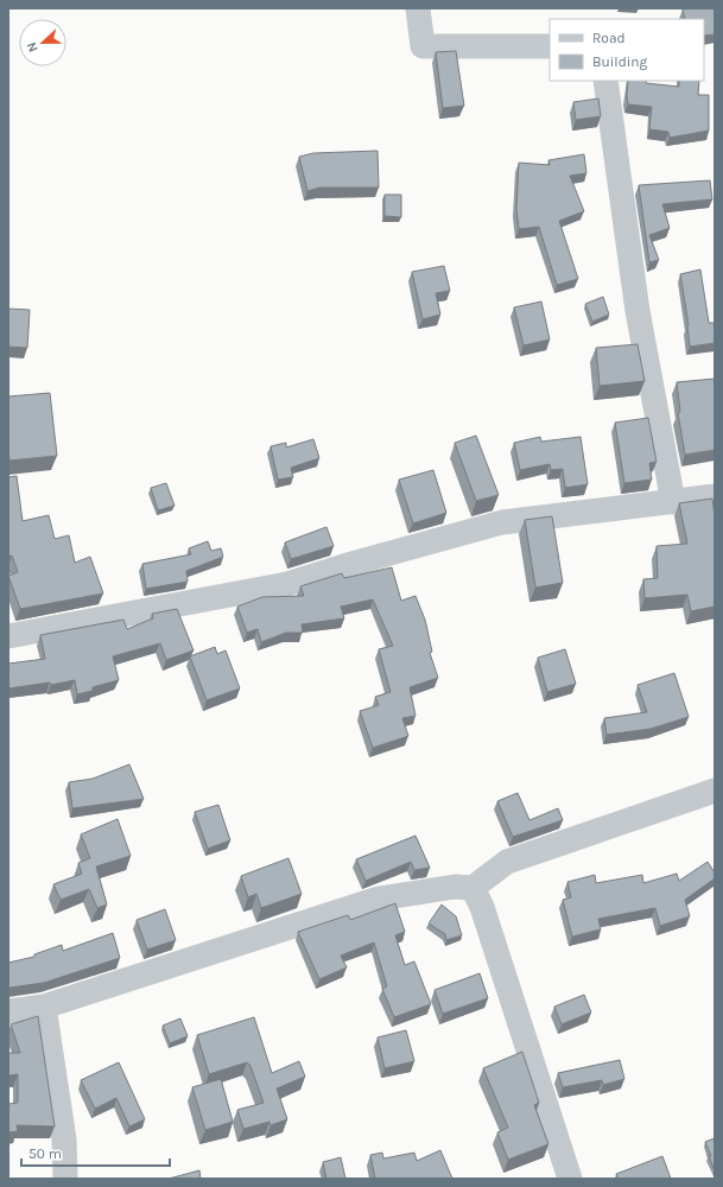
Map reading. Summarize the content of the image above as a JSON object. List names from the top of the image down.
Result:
{
  "legend": ["Road", "Building"],
  "scale_bar": "50 m",
  "north": "left"
}
